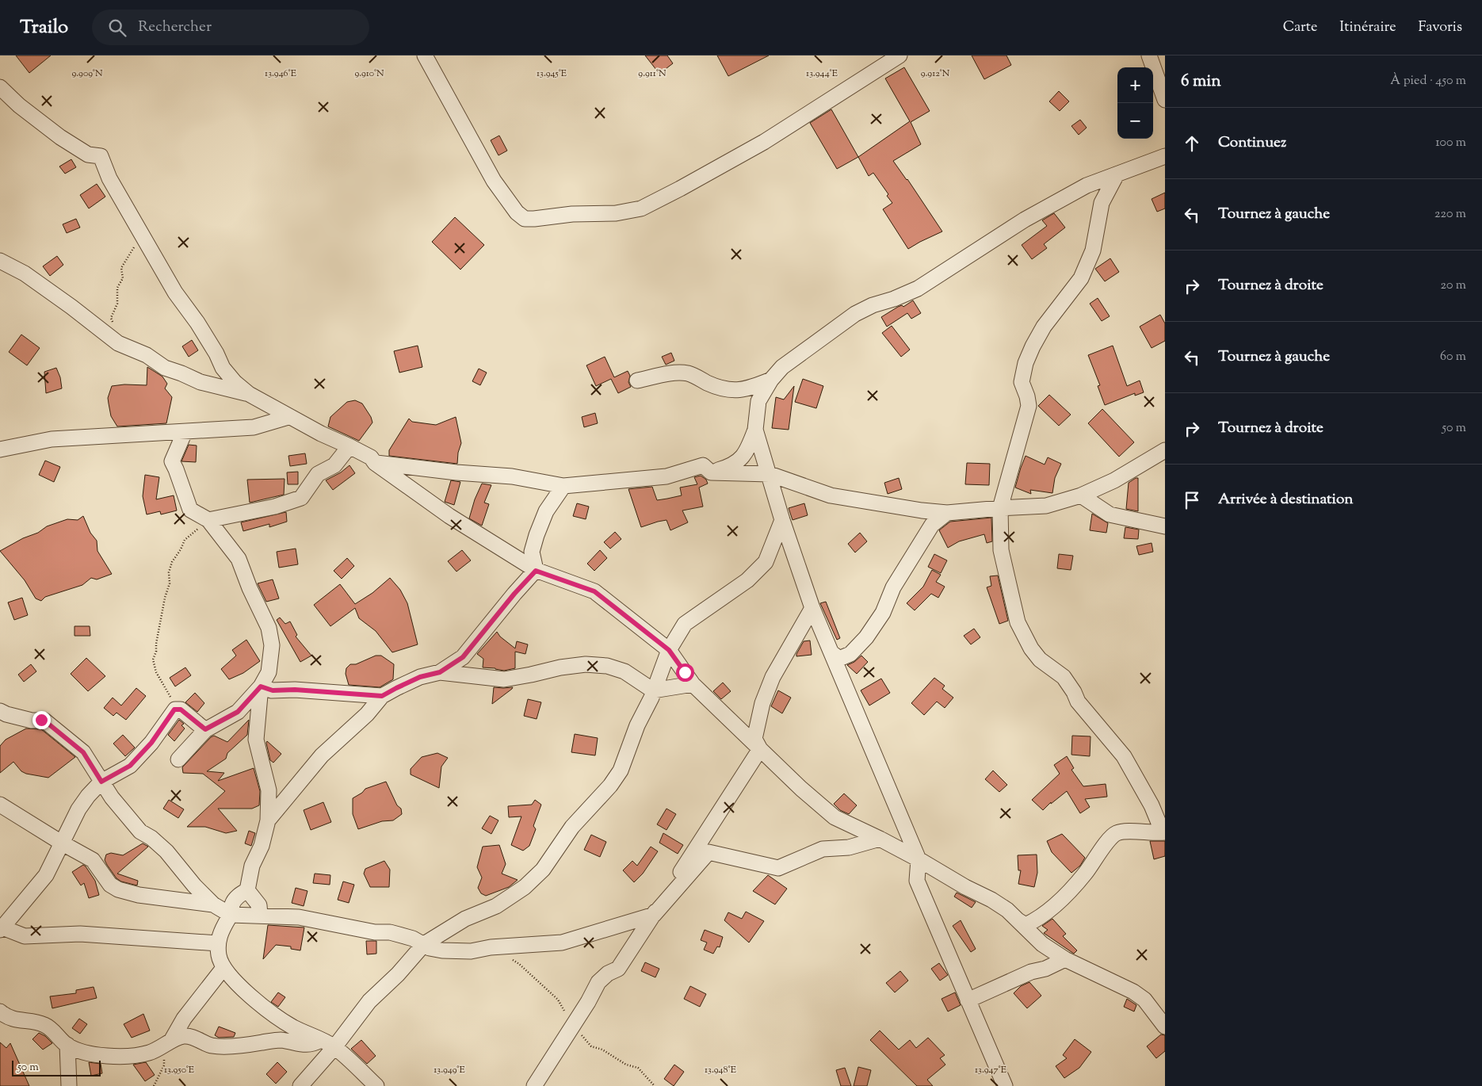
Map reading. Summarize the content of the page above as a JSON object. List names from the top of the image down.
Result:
{
  "scale_bar": "50 m",
  "page": {
    "header": "Trailo",
    "search": "Rechercher",
    "nav": ["Carte", "Itinéraire", "Favoris"],
    "heading": ["6 min", "À pied · 450 m"],
    "map_buttons": ["+", "−"],
    "list": [
      ["Continuez", "100 m"],
      ["Tournez à gauche", "220 m"],
      ["Tournez à droite", "20 m"],
      ["Tournez à gauche", "60 m"],
      ["Tournez à droite", "50 m"],
      "Arrivée à destination"
    ],
    "scale": "50 m"
  },
  "coordinates": [
    "9.909°N",
    "9.910°N",
    "9.911°N",
    "9.912°N",
    "13.946°E",
    "13.945°E",
    "13.944°E",
    "13.950°E",
    "13.949°E",
    "13.948°E",
    "13.947°E"
  ]
}
